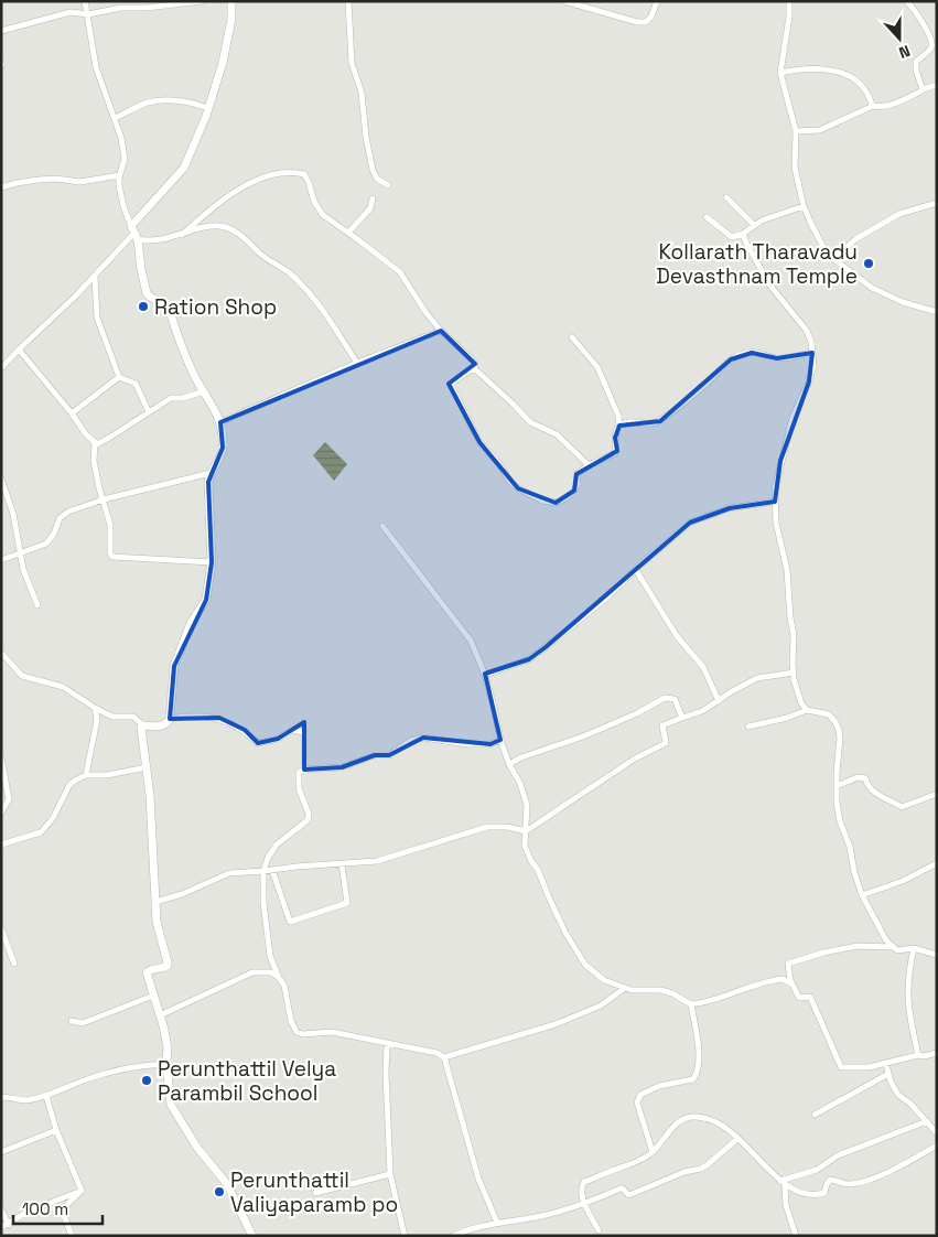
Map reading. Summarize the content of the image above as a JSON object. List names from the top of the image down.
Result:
{
  "places": [
    "Kollarath Tharavadu Devasthnam Temple",
    "Ration Shop",
    "Perunthattil Velya Parambil School",
    "Perunthattil Valiyaparamb po"
  ],
  "scale_bar": "100 m",
  "north": "bottom"
}
